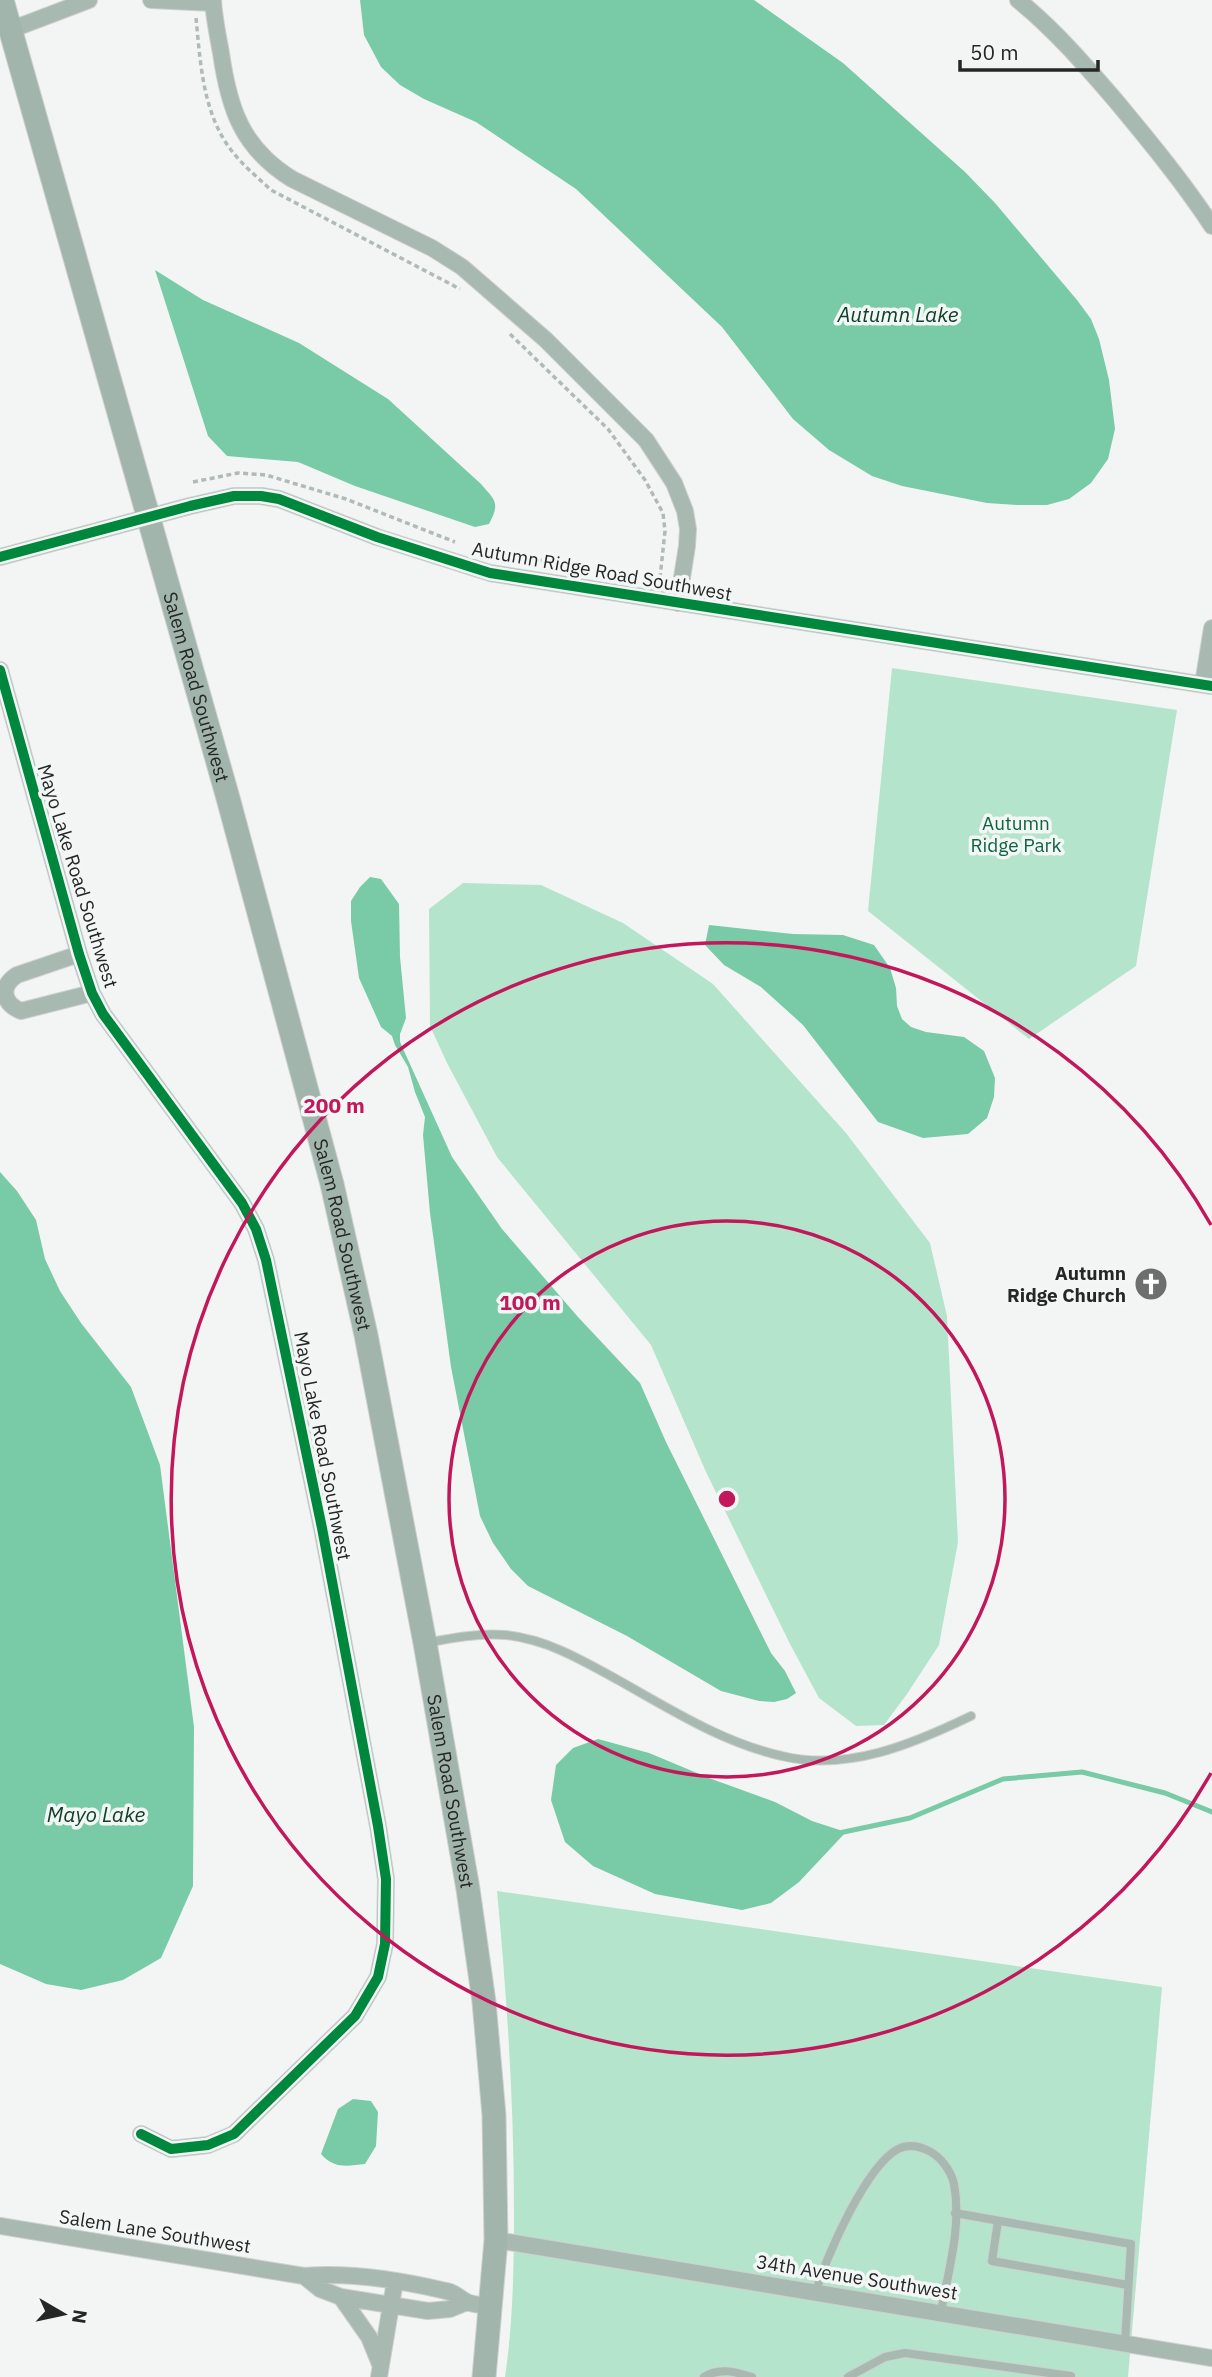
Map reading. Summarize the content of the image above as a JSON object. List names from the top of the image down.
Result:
{
  "streets": {
    "main road": ["Salem Road Southwest"],
    "street": [
      "Autumn Ridge Road Southwest",
      "Mayo Lake Road Southwest",
      "Salem Lane Southwest",
      "34th Avenue Southwest"
    ]
  },
  "crossings": [
    ["Autumn Ridge Road Southwest", "Salem Road Southwest"],
    ["Salem Road Southwest", "Salem Lane Southwest"],
    ["Salem Road Southwest", "34th Avenue Southwest"]
  ],
  "water": ["Autumn Lake", "Mayo Lake"],
  "parks": ["Autumn Ridge Park"],
  "places": {
    "church": ["Autumn Ridge Church"]
  },
  "scale_bar": "50 m",
  "north": "right",
  "rings": ["200 m", "100 m"]
}
